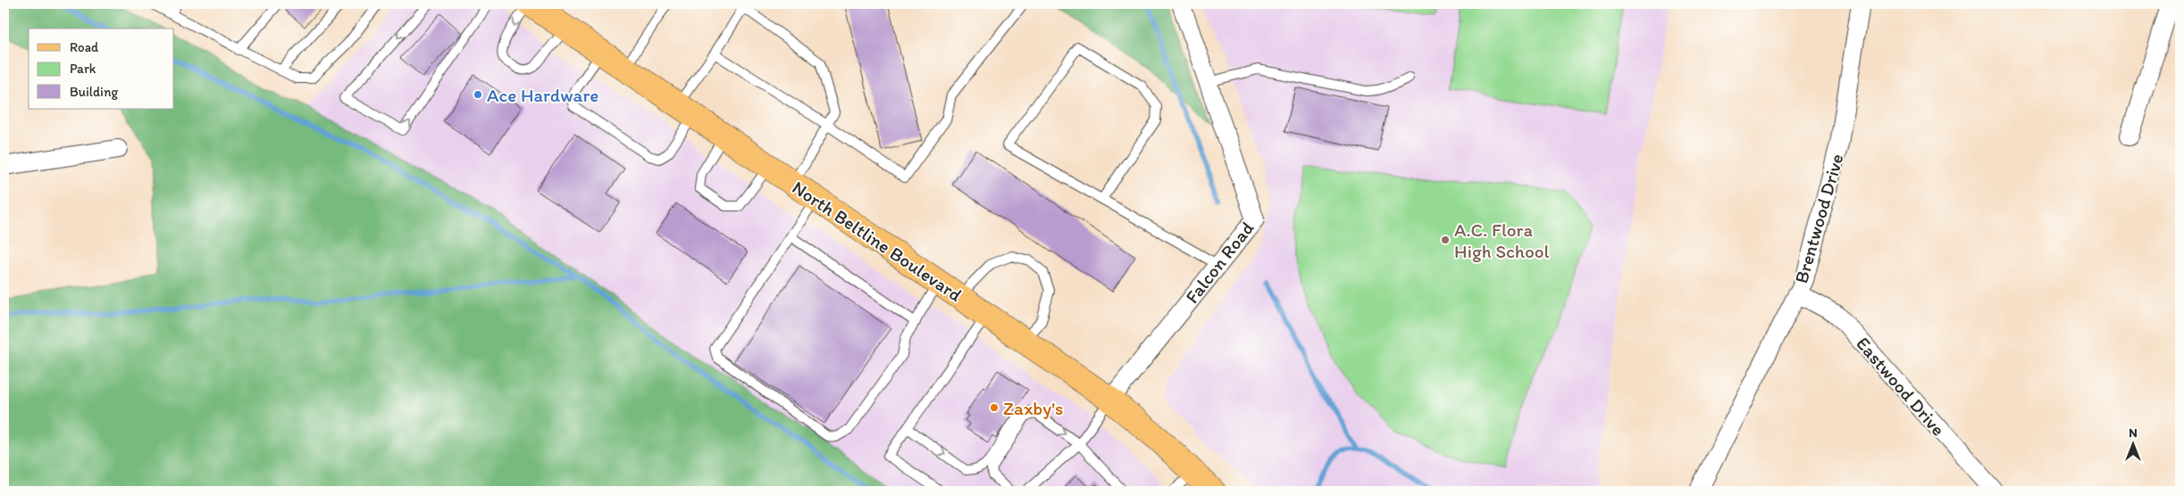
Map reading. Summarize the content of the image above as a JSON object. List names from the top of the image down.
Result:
{
  "streets": {
    "main road": ["North Beltline Boulevard"],
    "street": ["Brentwood Drive", "Falcon Road", "Eastwood Drive"]
  },
  "crossings": [
    ["Brentwood Drive", "Eastwood Drive"],
    ["North Beltline Boulevard", "Falcon Road"]
  ],
  "places": ["Ace Hardware", "A.C. Flora High School", "Zaxby's"],
  "legend": ["Road", "Park", "Building"],
  "north": "top"
}
